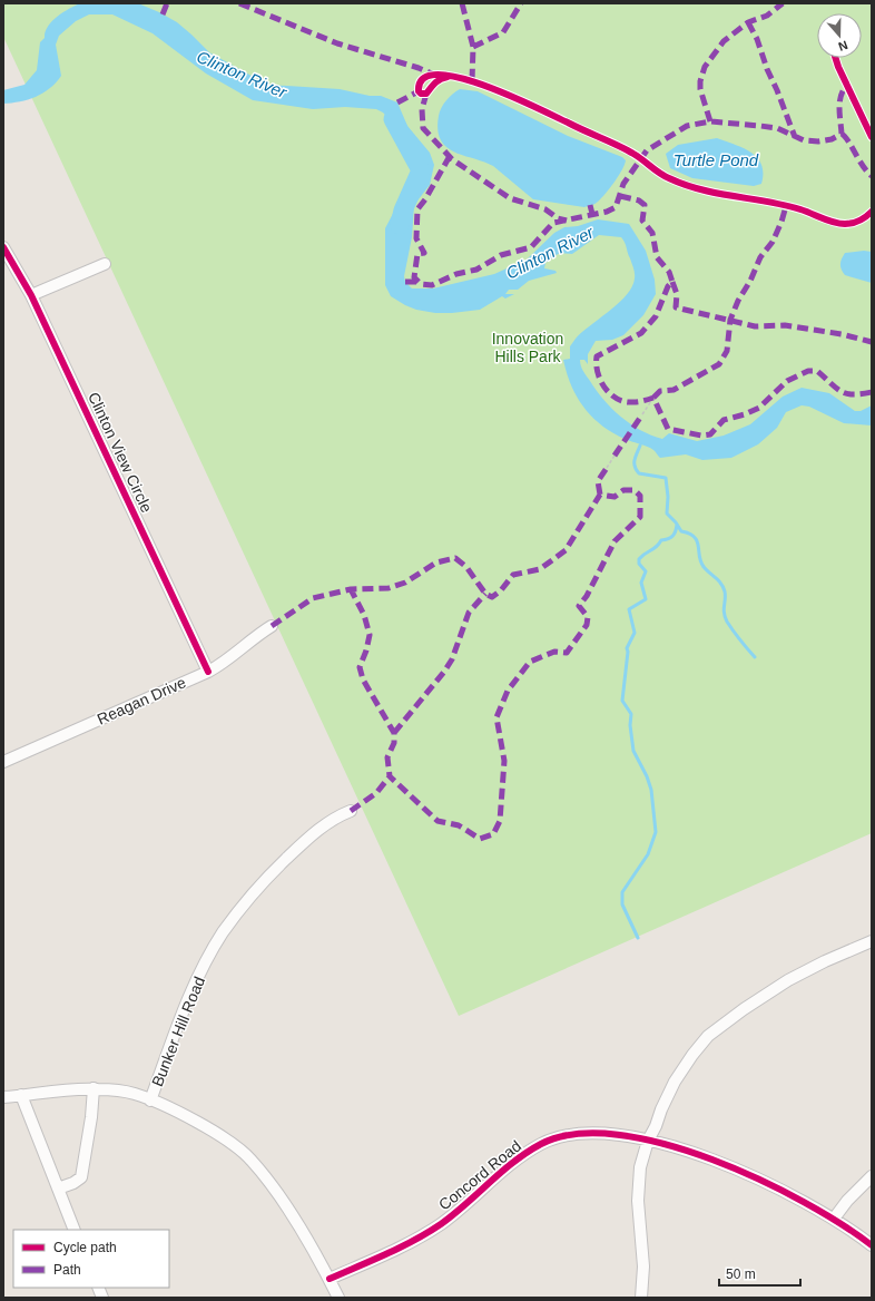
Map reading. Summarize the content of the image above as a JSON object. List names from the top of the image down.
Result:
{
  "streets": {
    "street": [
      "Clinton View Circle",
      "Reagan Drive",
      "Bunker Hill Road",
      "Concord Road"
    ]
  },
  "crossings": [
    ["Clinton View Circle", "Reagan Drive"]
  ],
  "water": ["Clinton River", "Turtle Pond"],
  "parks": ["Innovation Hills Park"],
  "legend": ["Cycle path", "Path"],
  "scale_bar": "50 m",
  "north": "bottom"
}
